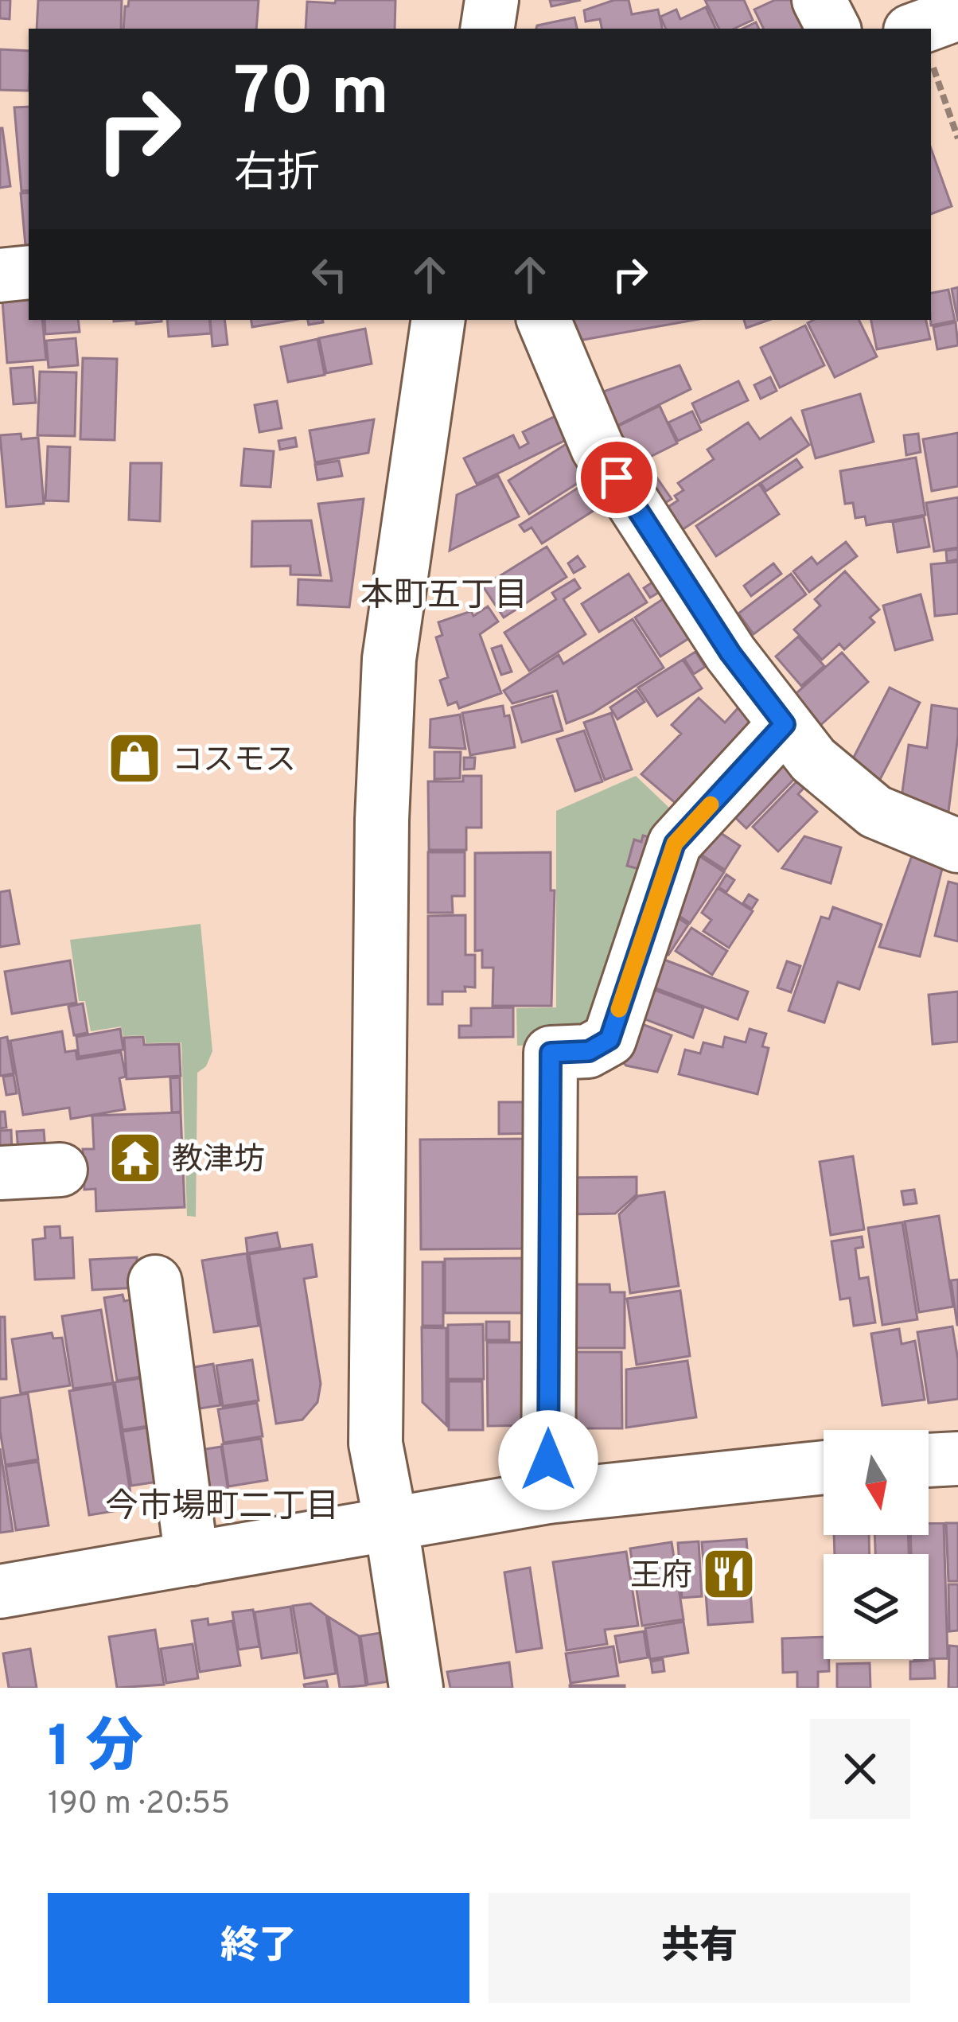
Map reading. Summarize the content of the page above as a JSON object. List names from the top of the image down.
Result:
{
  "districts": ["本町五丁目", "今市場町二丁目"],
  "places": {
    "shop": ["コスモス"],
    "temple": ["教津坊"],
    "restaurant": ["王府"]
  },
  "north": "bottom",
  "page": {
    "turn": ["70 m", "右折"],
    "heading": ["1 分", "190 m · 20:55"],
    "buttons": ["終了", "共有"]
  }
}
